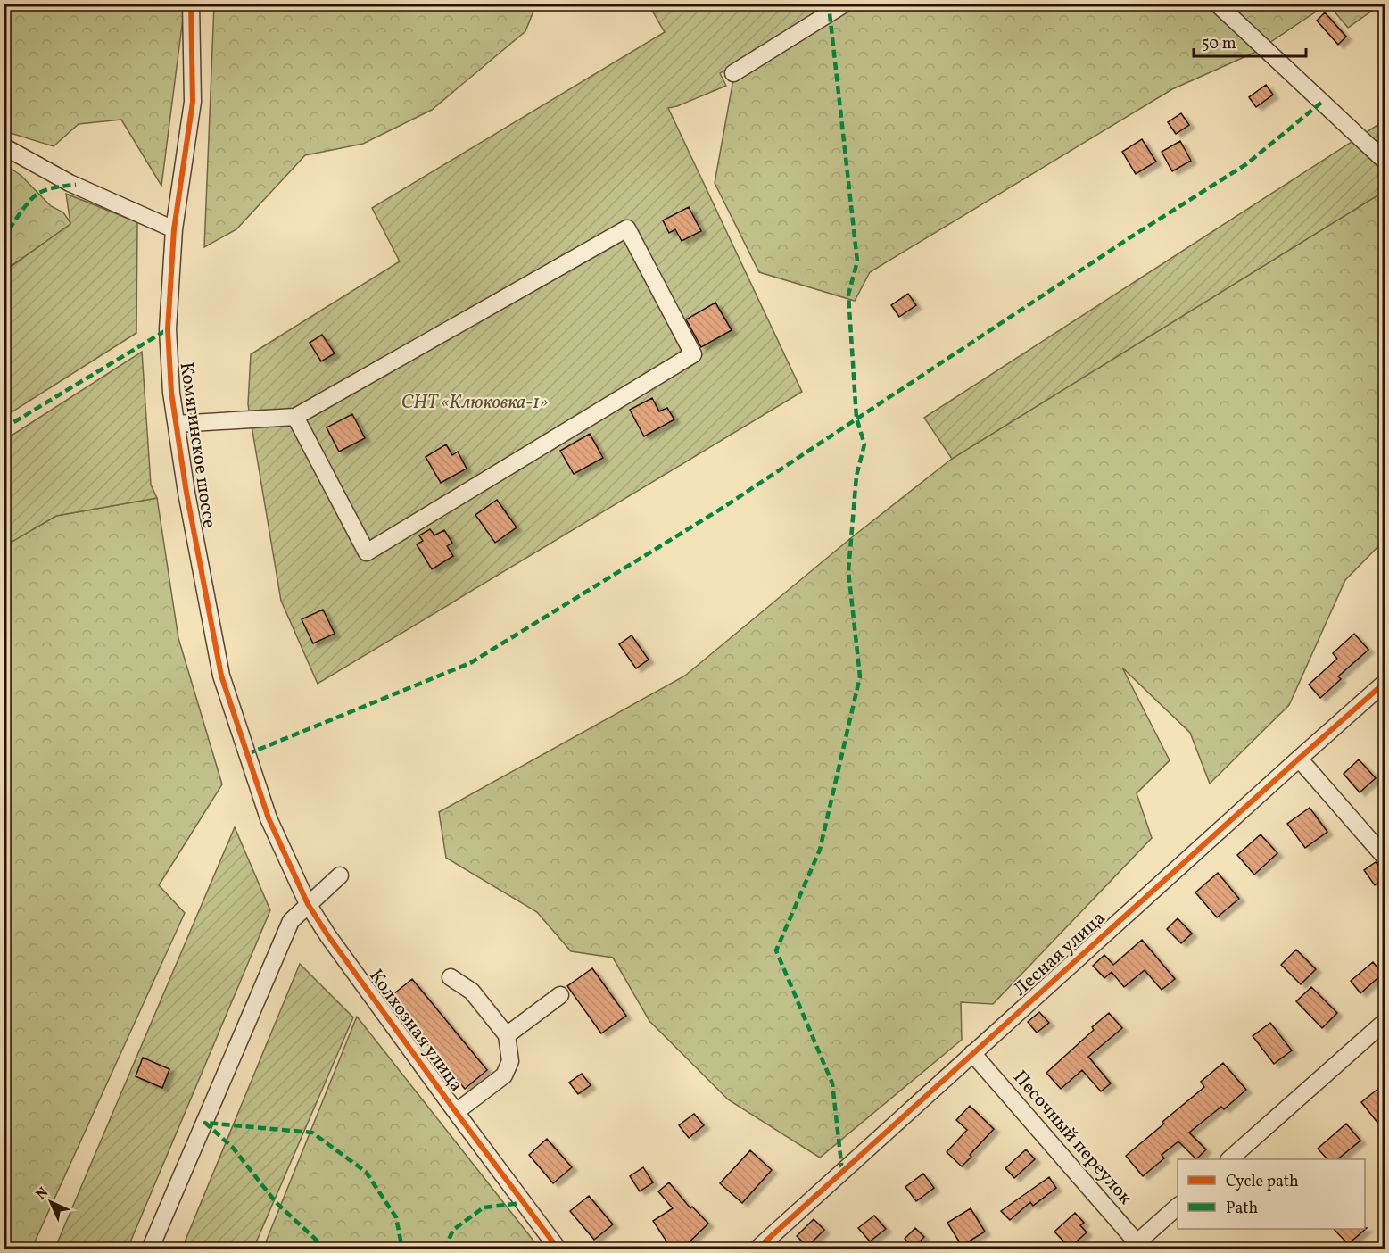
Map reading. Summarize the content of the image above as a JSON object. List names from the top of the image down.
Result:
{
  "streets": {
    "street": [
      "Комягинское шоссе",
      "Лесная улица",
      "Колхозная улица",
      "Песочный переулок"
    ]
  },
  "crossings": [
    ["Комягинское шоссе", "Колхозная улица"],
    ["Лесная улица", "Песочный переулок"]
  ],
  "parks": ["СНТ «Клюковка-1»"],
  "legend": ["Cycle path", "Path"],
  "scale_bar": "50 m",
  "north": "top left"
}
